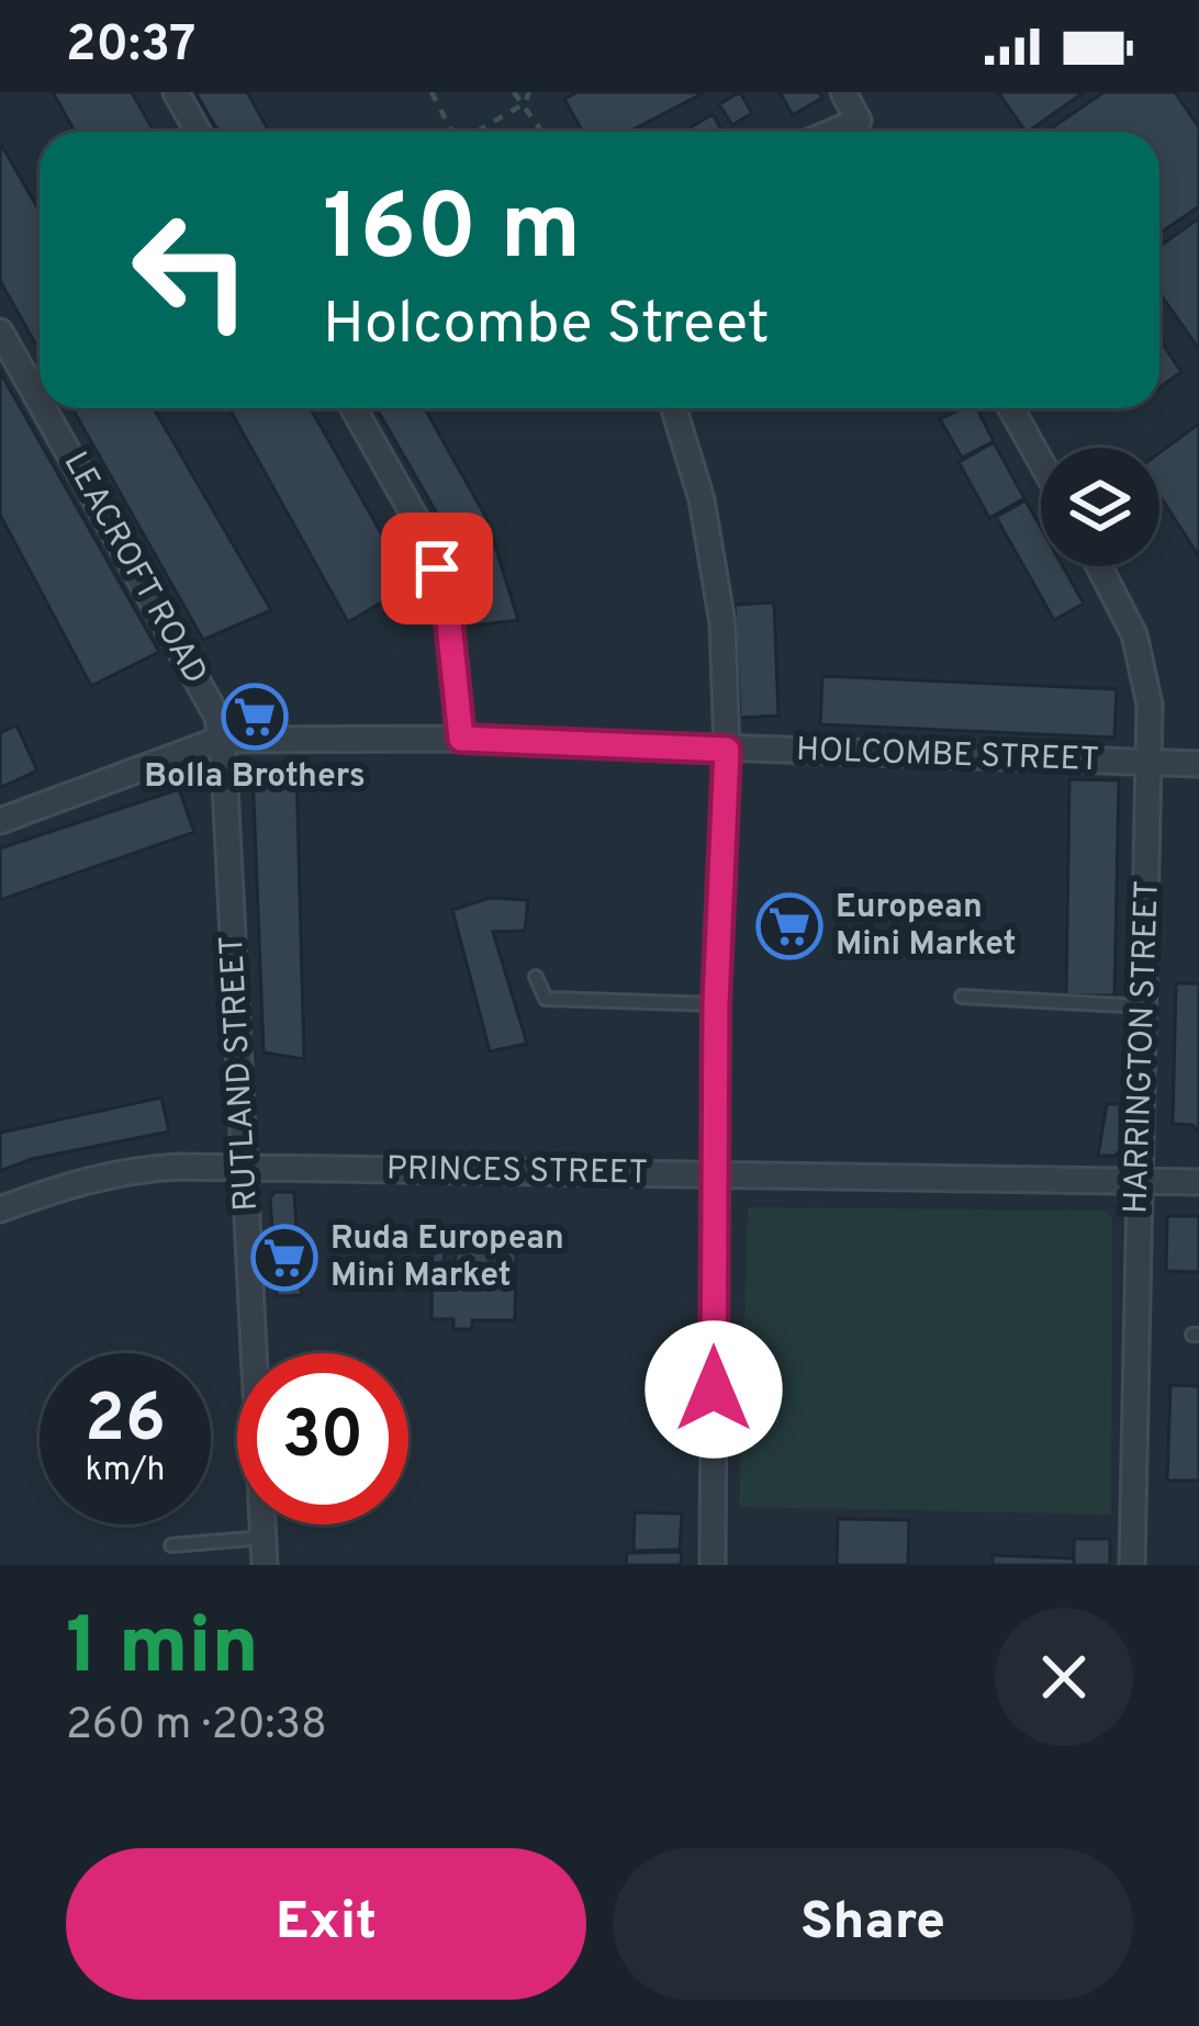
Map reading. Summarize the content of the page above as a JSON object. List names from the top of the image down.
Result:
{
  "streets": {
    "street": [
      "LEACROFT ROAD",
      "HOLCOMBE STREET",
      "HARRINGTON STREET",
      "RUTLAND STREET",
      "PRINCES STREET"
    ]
  },
  "crossings": [
    ["LEACROFT ROAD", "HOLCOMBE STREET"],
    ["LEACROFT ROAD", "RUTLAND STREET"],
    ["HOLCOMBE STREET", "HARRINGTON STREET"],
    ["HOLCOMBE STREET", "RUTLAND STREET"],
    ["HARRINGTON STREET", "PRINCES STREET"],
    ["RUTLAND STREET", "PRINCES STREET"]
  ],
  "places": {
    "supermarket": ["Bolla Brothers", "European Mini Market", "Ruda European Mini Market"]
  },
  "page": {
    "status": "20:37",
    "turn": ["160 m", "Holcombe Street"],
    "speed": "26 km/h",
    "limit": "30",
    "heading": ["1 min", "260 m · 20:38"],
    "buttons": ["Exit", "Share"]
  }
}
